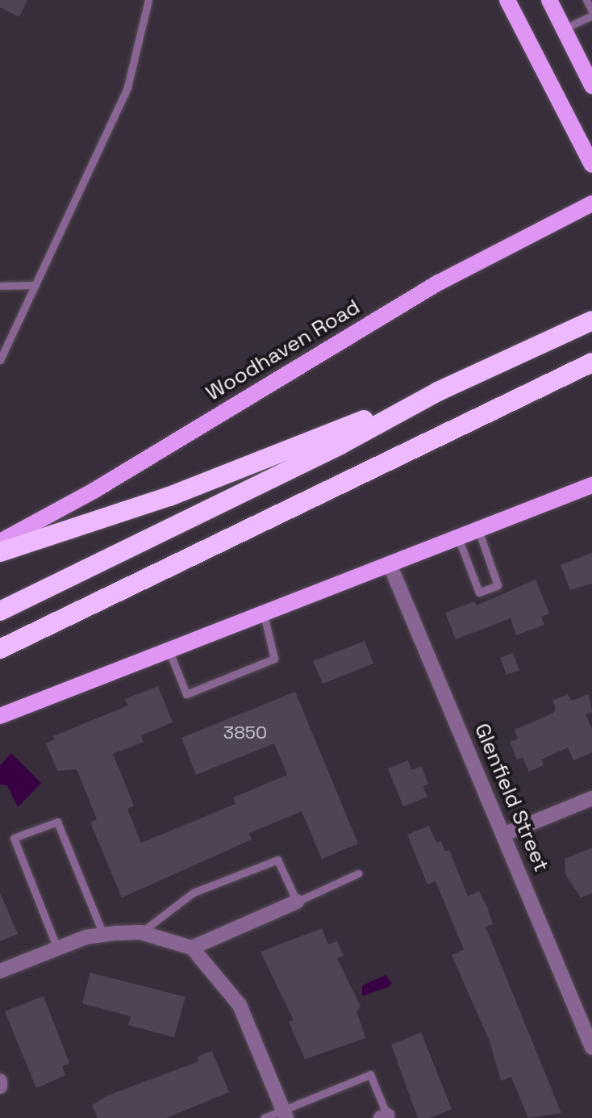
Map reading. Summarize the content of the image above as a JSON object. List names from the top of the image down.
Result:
{
  "streets": {
    "main road": ["Woodhaven Road"],
    "street": ["Glenfield Street"]
  },
  "house_numbers": ["3850"]
}
